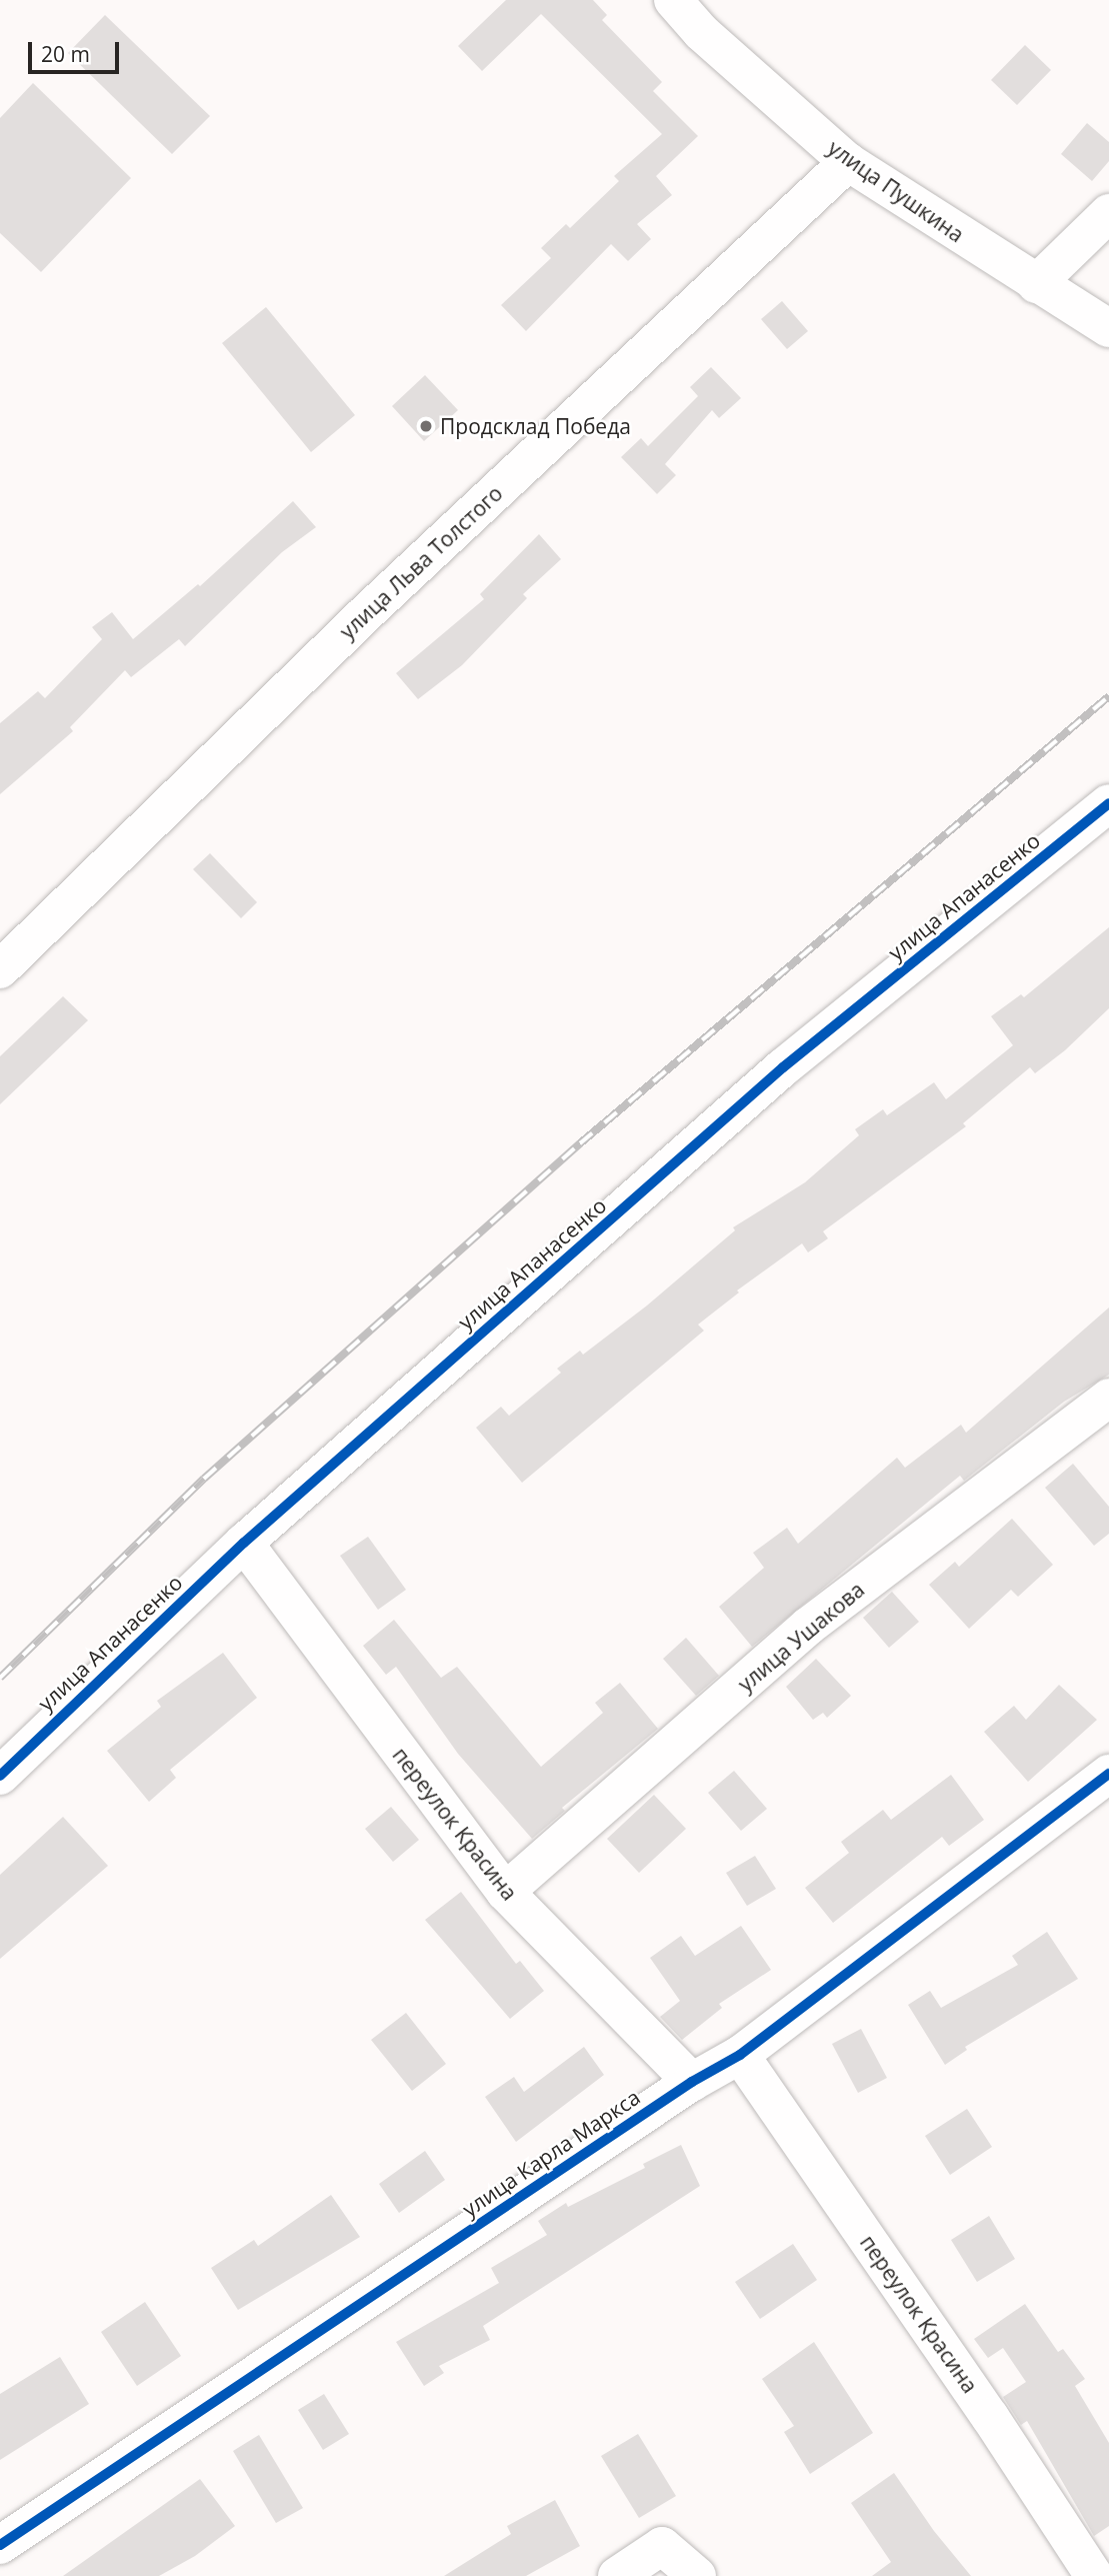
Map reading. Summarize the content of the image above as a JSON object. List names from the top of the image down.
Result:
{
  "streets": {
    "street": [
      "улица Пушкина",
      "улица Льва Толстого",
      "улица Апанасенко",
      "улица Ушакова",
      "переулок Красина",
      "улица Карла Маркса"
    ]
  },
  "crossings": [
    ["улица Пушкина", "улица Льва Толстого"],
    ["улица Апанасенко", "переулок Красина"],
    ["улица Ушакова", "переулок Красина"],
    ["переулок Красина", "улица Карла Маркса"]
  ],
  "places": ["Продсклад Победа"],
  "scale_bar": "20 m"
}
